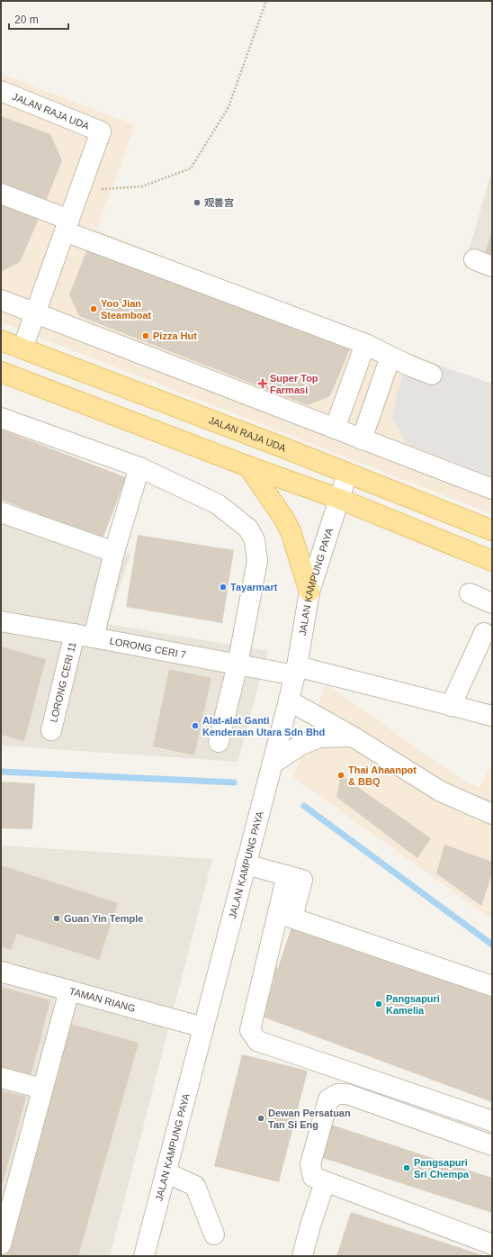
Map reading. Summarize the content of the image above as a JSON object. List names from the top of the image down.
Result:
{
  "streets": {
    "main road": ["JALAN RAJA UDA"],
    "street": [
      "JALAN KAMPUNG PAYA",
      "LORONG CERI 7",
      "LORONG CERI 11",
      "TAMAN RIANG"
    ]
  },
  "crossings": [
    ["JALAN RAJA UDA", "JALAN KAMPUNG PAYA"],
    ["JALAN KAMPUNG PAYA", "LORONG CERI 7"],
    ["JALAN KAMPUNG PAYA", "TAMAN RIANG"],
    ["LORONG CERI 7", "LORONG CERI 11"]
  ],
  "places": {
    "other": [
      "观善宫",
      "Yoo Jian Steamboat",
      "Pizza Hut",
      "Tayarmart",
      "Alat-alat Ganti Kenderaan Utara Sdn Bhd",
      "Thai Ahaanpot & BBQ",
      "Guan Yin Temple",
      "Pangsapuri Kamelia",
      "Dewan Persatuan Tan Si Eng",
      "Pangsapuri Sri Chempa"
    ],
    "health": ["Super Top Farmasi"]
  },
  "scale_bar": "20 m"
}
